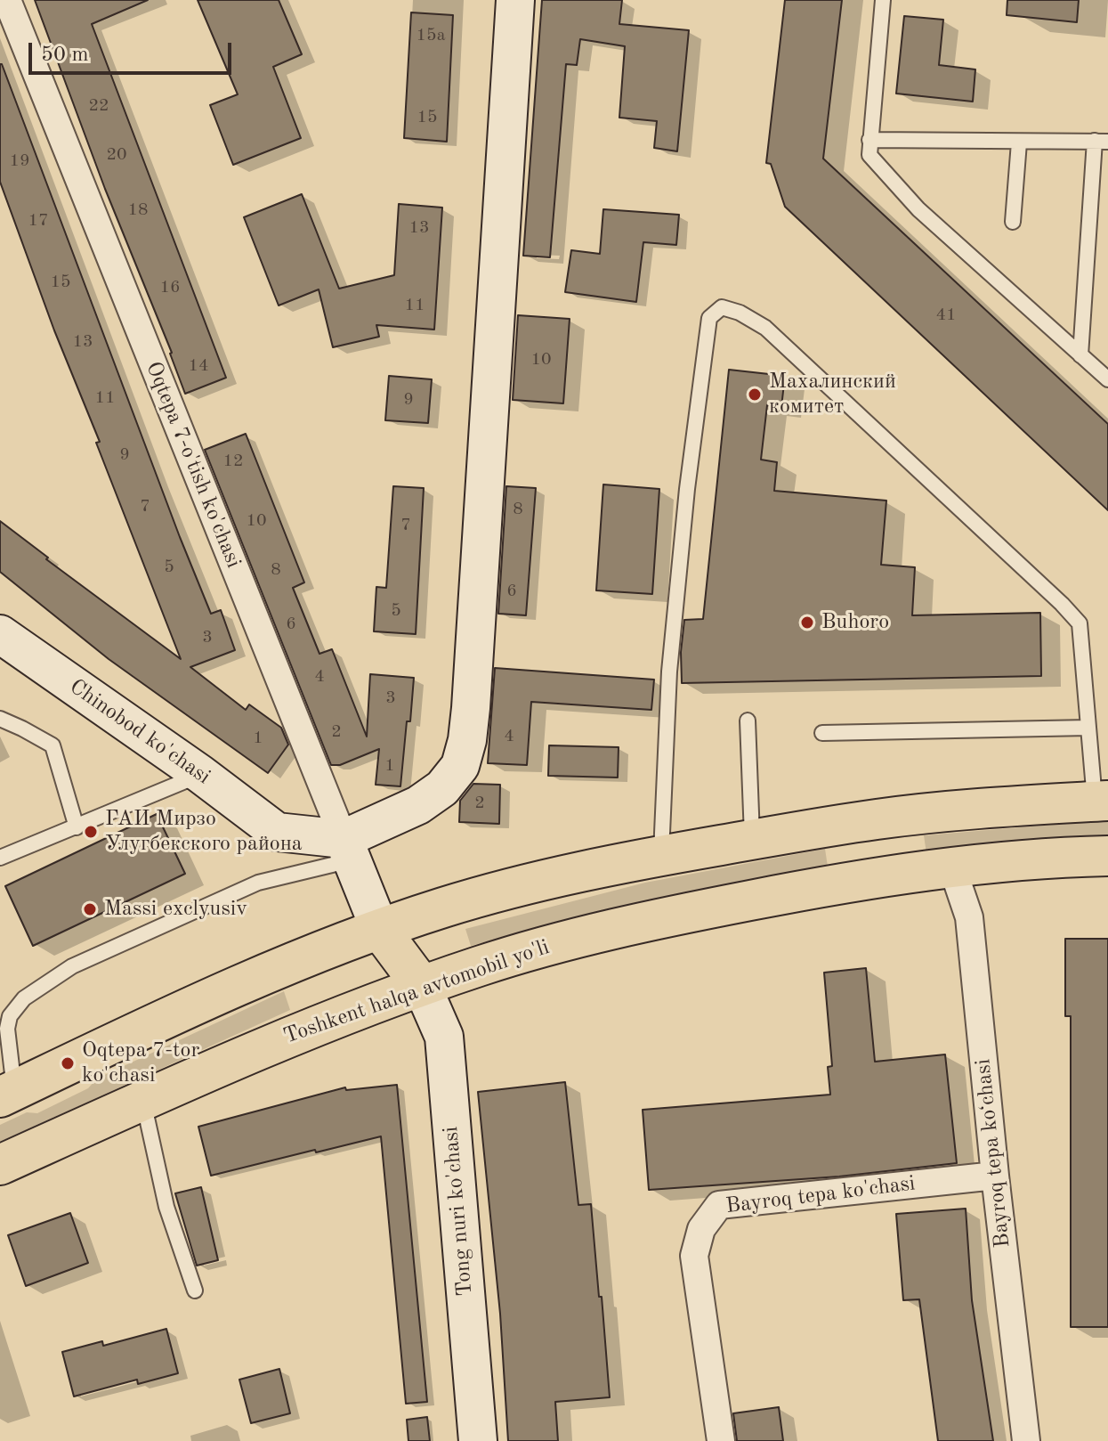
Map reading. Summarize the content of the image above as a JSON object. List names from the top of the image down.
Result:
{
  "streets": {
    "highway": ["Toshkent halqa avtomobil yo'li"],
    "street": [
      "Oqtepa 7-o'tish ko'chasi",
      "Chinobod ko'chasi",
      "Bayroq tepa koʻchasi",
      "Bayroq tepa ko'chasi",
      "Tong nuri ko'chasi"
    ]
  },
  "crossings": [
    ["Oqtepa 7-o'tish ko'chasi", "Chinobod ko'chasi"],
    ["Toshkent halqa avtomobil yo'li", "Bayroq tepa koʻchasi"],
    ["Toshkent halqa avtomobil yo'li", "Tong nuri ko'chasi"],
    ["Bayroq tepa koʻchasi", "Bayroq tepa ko'chasi"]
  ],
  "places": [
    "Махалинский комитет",
    "Buhoro",
    "ГАИ Мирзо Улугбекского района",
    "Massi exclyusiv",
    "Oqtepa 7-tor ko'chasi"
  ],
  "house_numbers": [
    "15a",
    "22",
    "15",
    "20",
    "19",
    "18",
    "17",
    "13",
    "15",
    "16",
    "11",
    "41",
    "13",
    "10",
    "14",
    "11",
    "9",
    "9",
    "12",
    "7",
    "8",
    "10",
    "7",
    "5",
    "8",
    "6",
    "5",
    "6",
    "3",
    "4",
    "3",
    "2",
    "4",
    "1",
    "1",
    "2"
  ],
  "scale_bar": "50 m"
}
